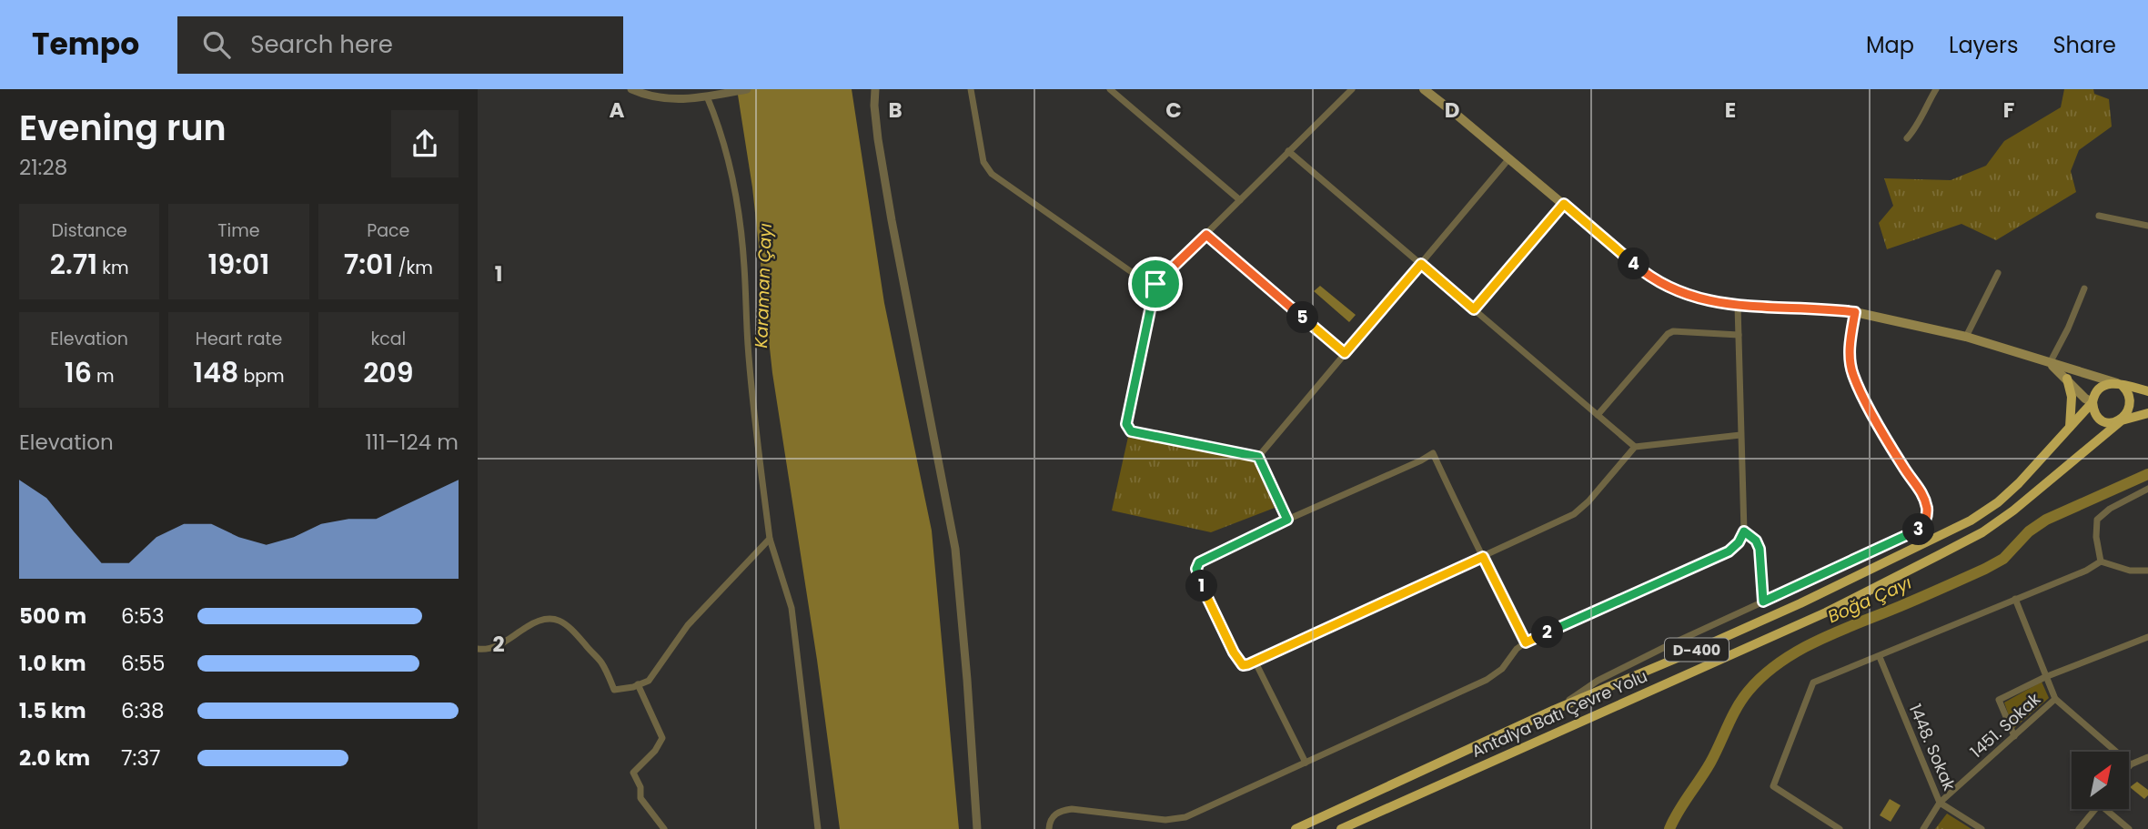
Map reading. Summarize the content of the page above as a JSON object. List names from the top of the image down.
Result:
{
  "streets": {
    "highway": ["D-400", "Antalya Batı Çevre Yolu"],
    "street": ["1451. Sokak", "1448. Sokak"]
  },
  "crossings": [
    ["D-400", "Antalya Batı Çevre Yolu"],
    ["1451. Sokak", "1448. Sokak"]
  ],
  "water": ["Karaman Çayı", "Boğa Çayı"],
  "north": "top right",
  "page": {
    "header": "Tempo",
    "search": "Search here",
    "nav": ["Map", "Layers", "Share"],
    "heading": ["Evening run", "21:28"],
    "stats": [
      ["Distance", "2.71 km"],
      ["Time", "19:01"],
      ["Pace", "7:01 /km"],
      ["Elevation", "16 m"],
      ["Heart rate", "148 bpm"],
      ["kcal", "209"]
    ],
    "pins": [
      "4",
      "5",
      "3",
      "1",
      "2"
    ],
    "chart": ["Elevation", "111–124 m"],
    "list": [
      {
        "name": "500 m",
        "note": "6:53"
      },
      {
        "name": "1.0 km",
        "note": "6:55"
      },
      {
        "name": "1.5 km",
        "note": "6:38"
      },
      {
        "name": "2.0 km",
        "note": "7:37"
      }
    ]
  },
  "grid": {
    "columns": [
      "A",
      "B",
      "C",
      "D",
      "E",
      "F"
    ],
    "rows": ["1", "2"]
  }
}
